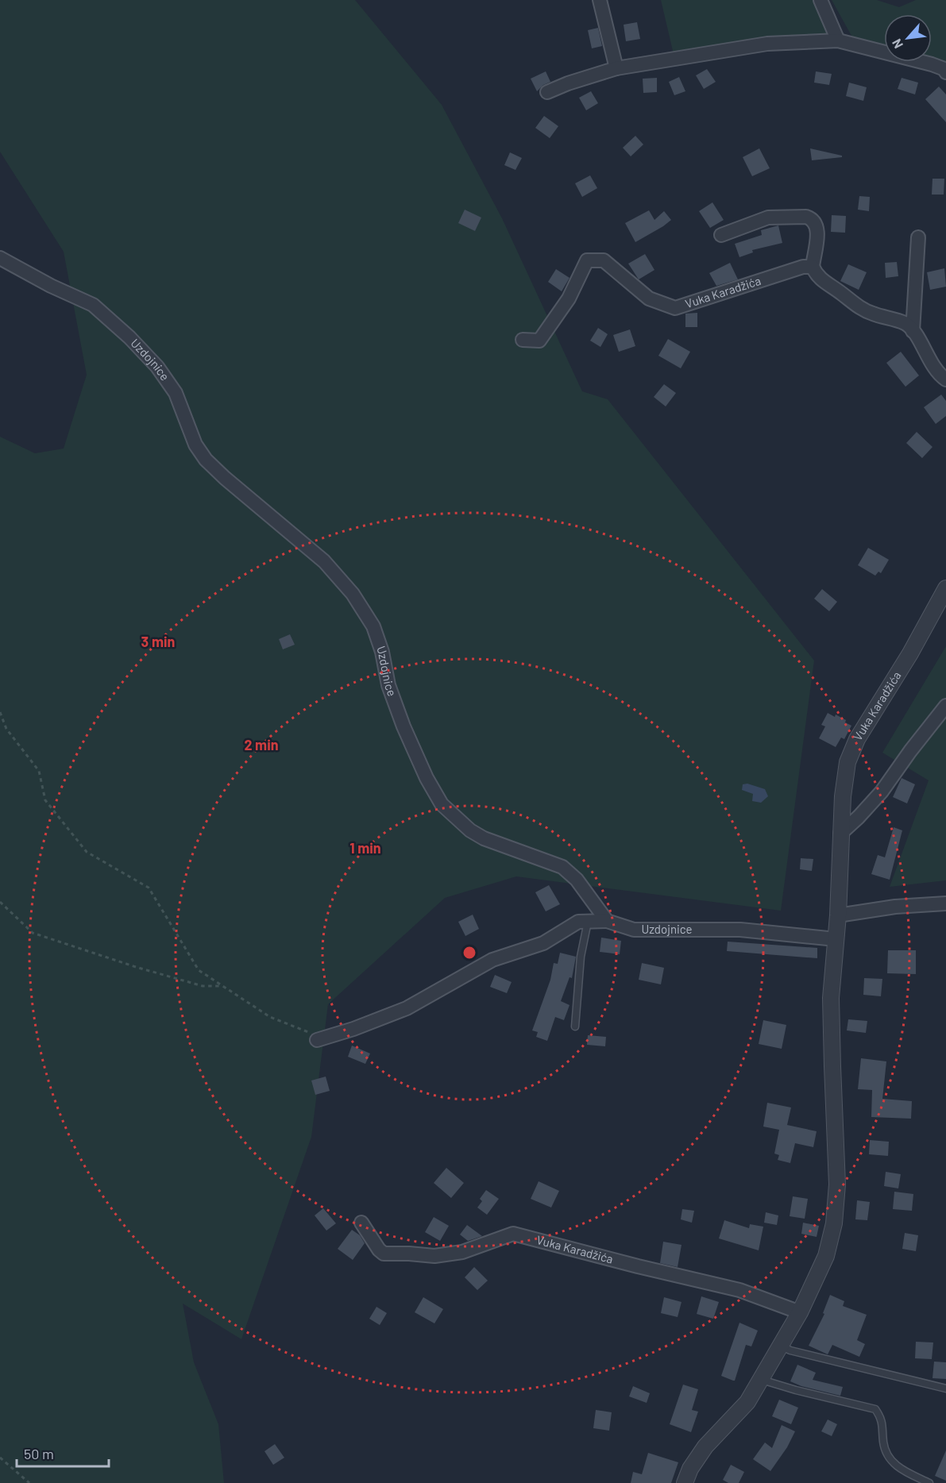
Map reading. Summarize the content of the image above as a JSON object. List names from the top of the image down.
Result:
{
  "streets": {
    "street": ["Vuka Karadžića", "Uzdojnice"]
  },
  "crossings": [
    ["Vuka Karadžića", "Uzdojnice"]
  ],
  "scale_bar": "50 m",
  "north": "bottom left",
  "rings": ["3 min", "2 min", "1 min"]
}
